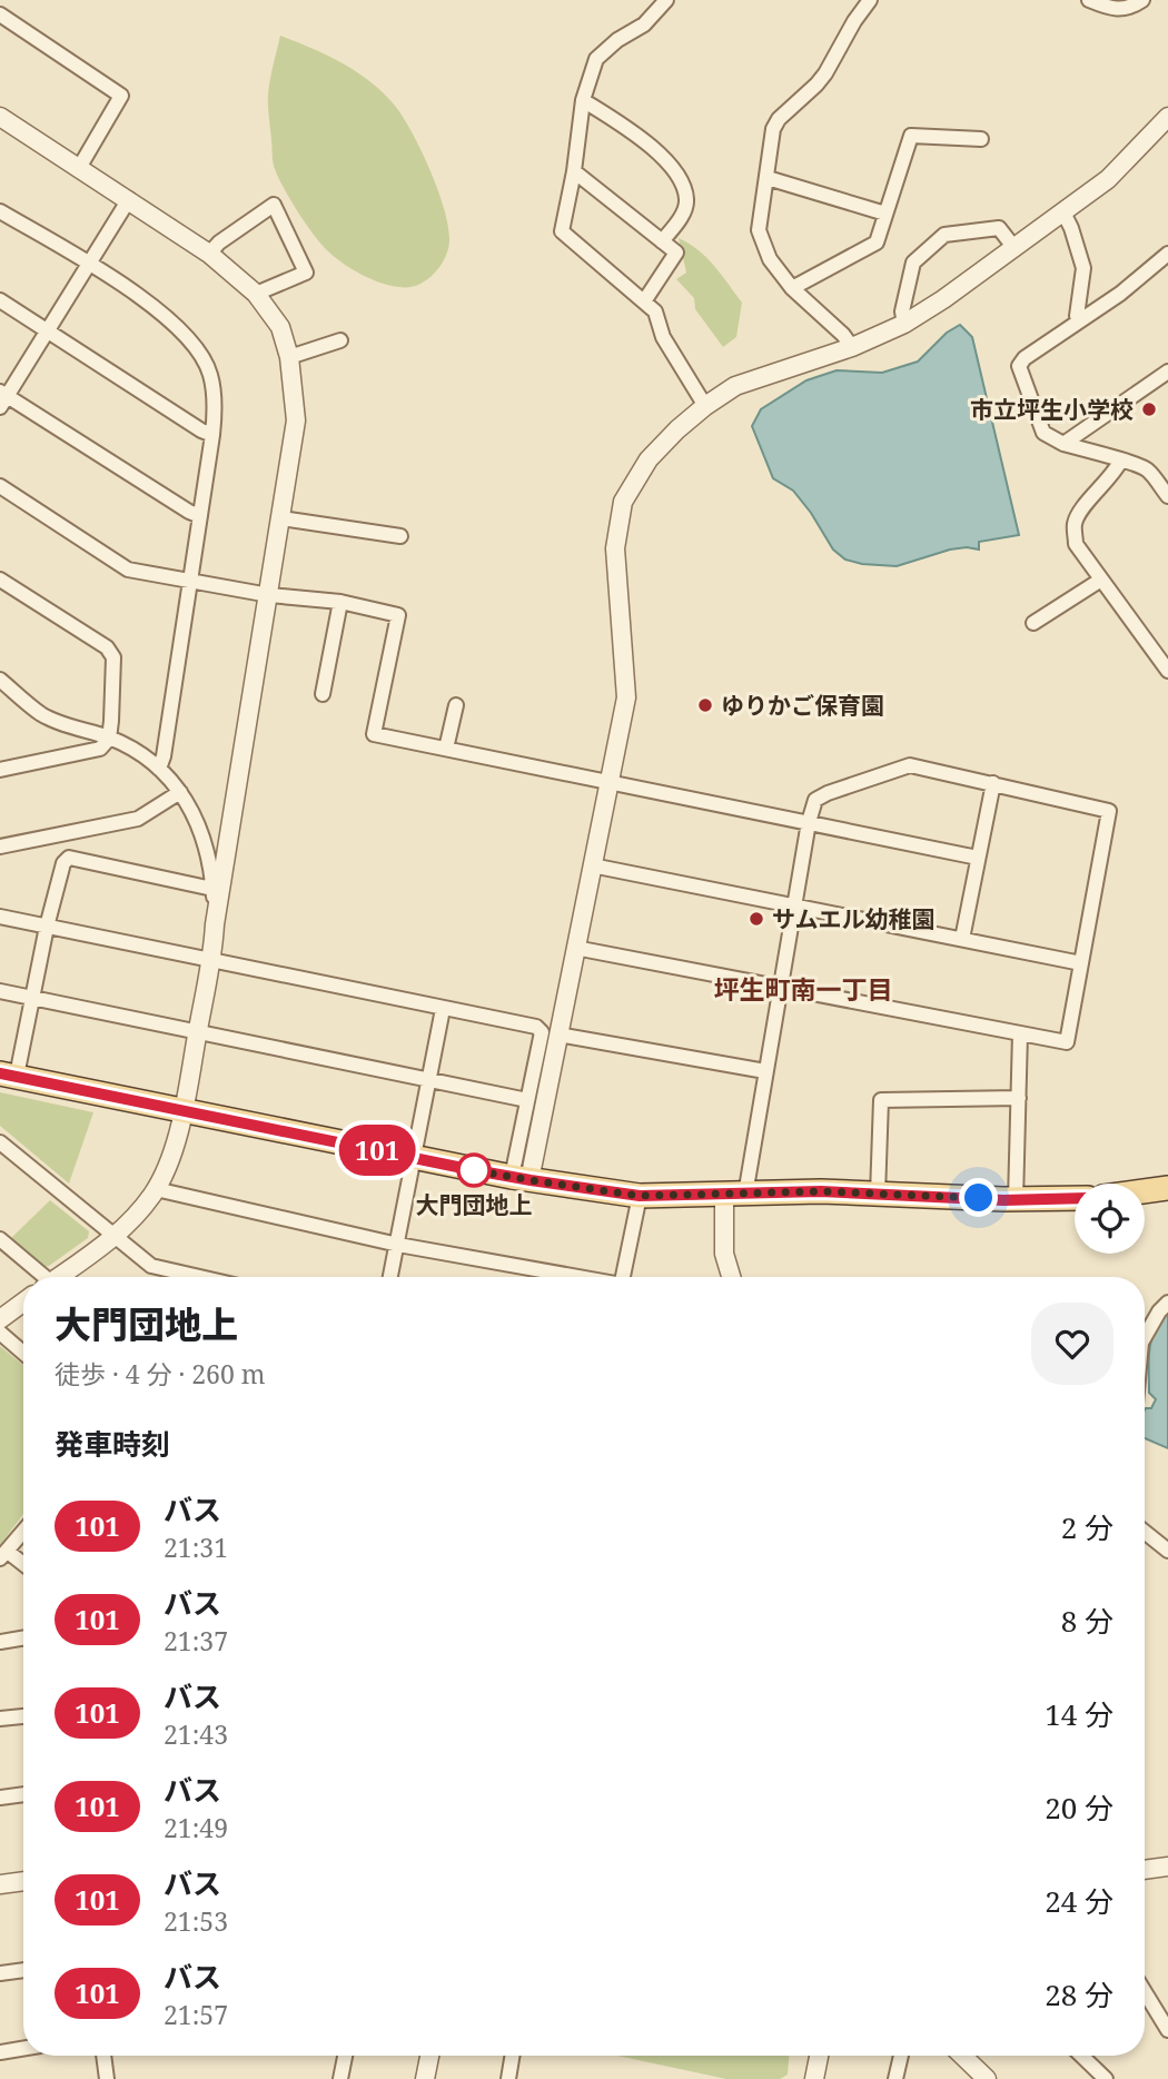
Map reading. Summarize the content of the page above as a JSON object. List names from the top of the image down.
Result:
{
  "districts": ["坪生町南一丁目"],
  "places": [
    "市立坪生小学校",
    "ゆりかご保育園",
    "サムエル幼稚園",
    "大門団地上"
  ],
  "lines": ["bus line 101"],
  "page": {
    "on_map": "101",
    "heading": [
      ["大門団地上", "徒歩 · 4 分 · 260 m"],
      "発車時刻"
    ],
    "list": [
      {
        "mark": "101",
        "name": "バス",
        "note": "21:31",
        "value": "2 分"
      },
      {
        "mark": "101",
        "name": "バス",
        "note": "21:37",
        "value": "8 分"
      },
      {
        "mark": "101",
        "name": "バス",
        "note": "21:43",
        "value": "14 分"
      },
      {
        "mark": "101",
        "name": "バス",
        "note": "21:49",
        "value": "20 分"
      },
      {
        "mark": "101",
        "name": "バス",
        "note": "21:53",
        "value": "24 分"
      },
      {
        "mark": "101",
        "name": "バス",
        "note": "21:57",
        "value": "28 分"
      }
    ]
  }
}
